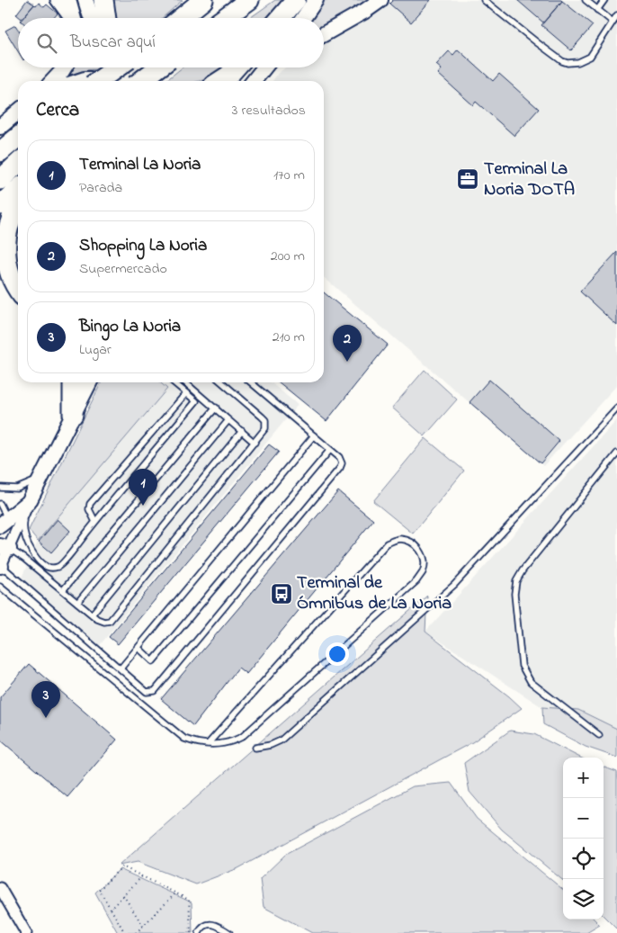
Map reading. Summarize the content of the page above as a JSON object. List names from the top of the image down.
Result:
{
  "places": {
    "office": ["Terminal La Noria DOTA"],
    "bus stop": ["Terminal de Ómnibus de La Noria"]
  },
  "page": {
    "search": "Buscar aquí",
    "heading": ["Cerca", "3 resultados"],
    "list": [
      {
        "mark": "1",
        "name": "Terminal La Noria",
        "note": "Parada",
        "value": "170 m"
      },
      {
        "mark": "2",
        "name": "Shopping La Noria",
        "note": "Supermercado",
        "value": "200 m"
      },
      {
        "mark": "3",
        "name": "Bingo La Noria",
        "note": "Lugar",
        "value": "210 m"
      }
    ],
    "pins": ["2", "1", "3"],
    "map_buttons": ["+", "−"]
  }
}
